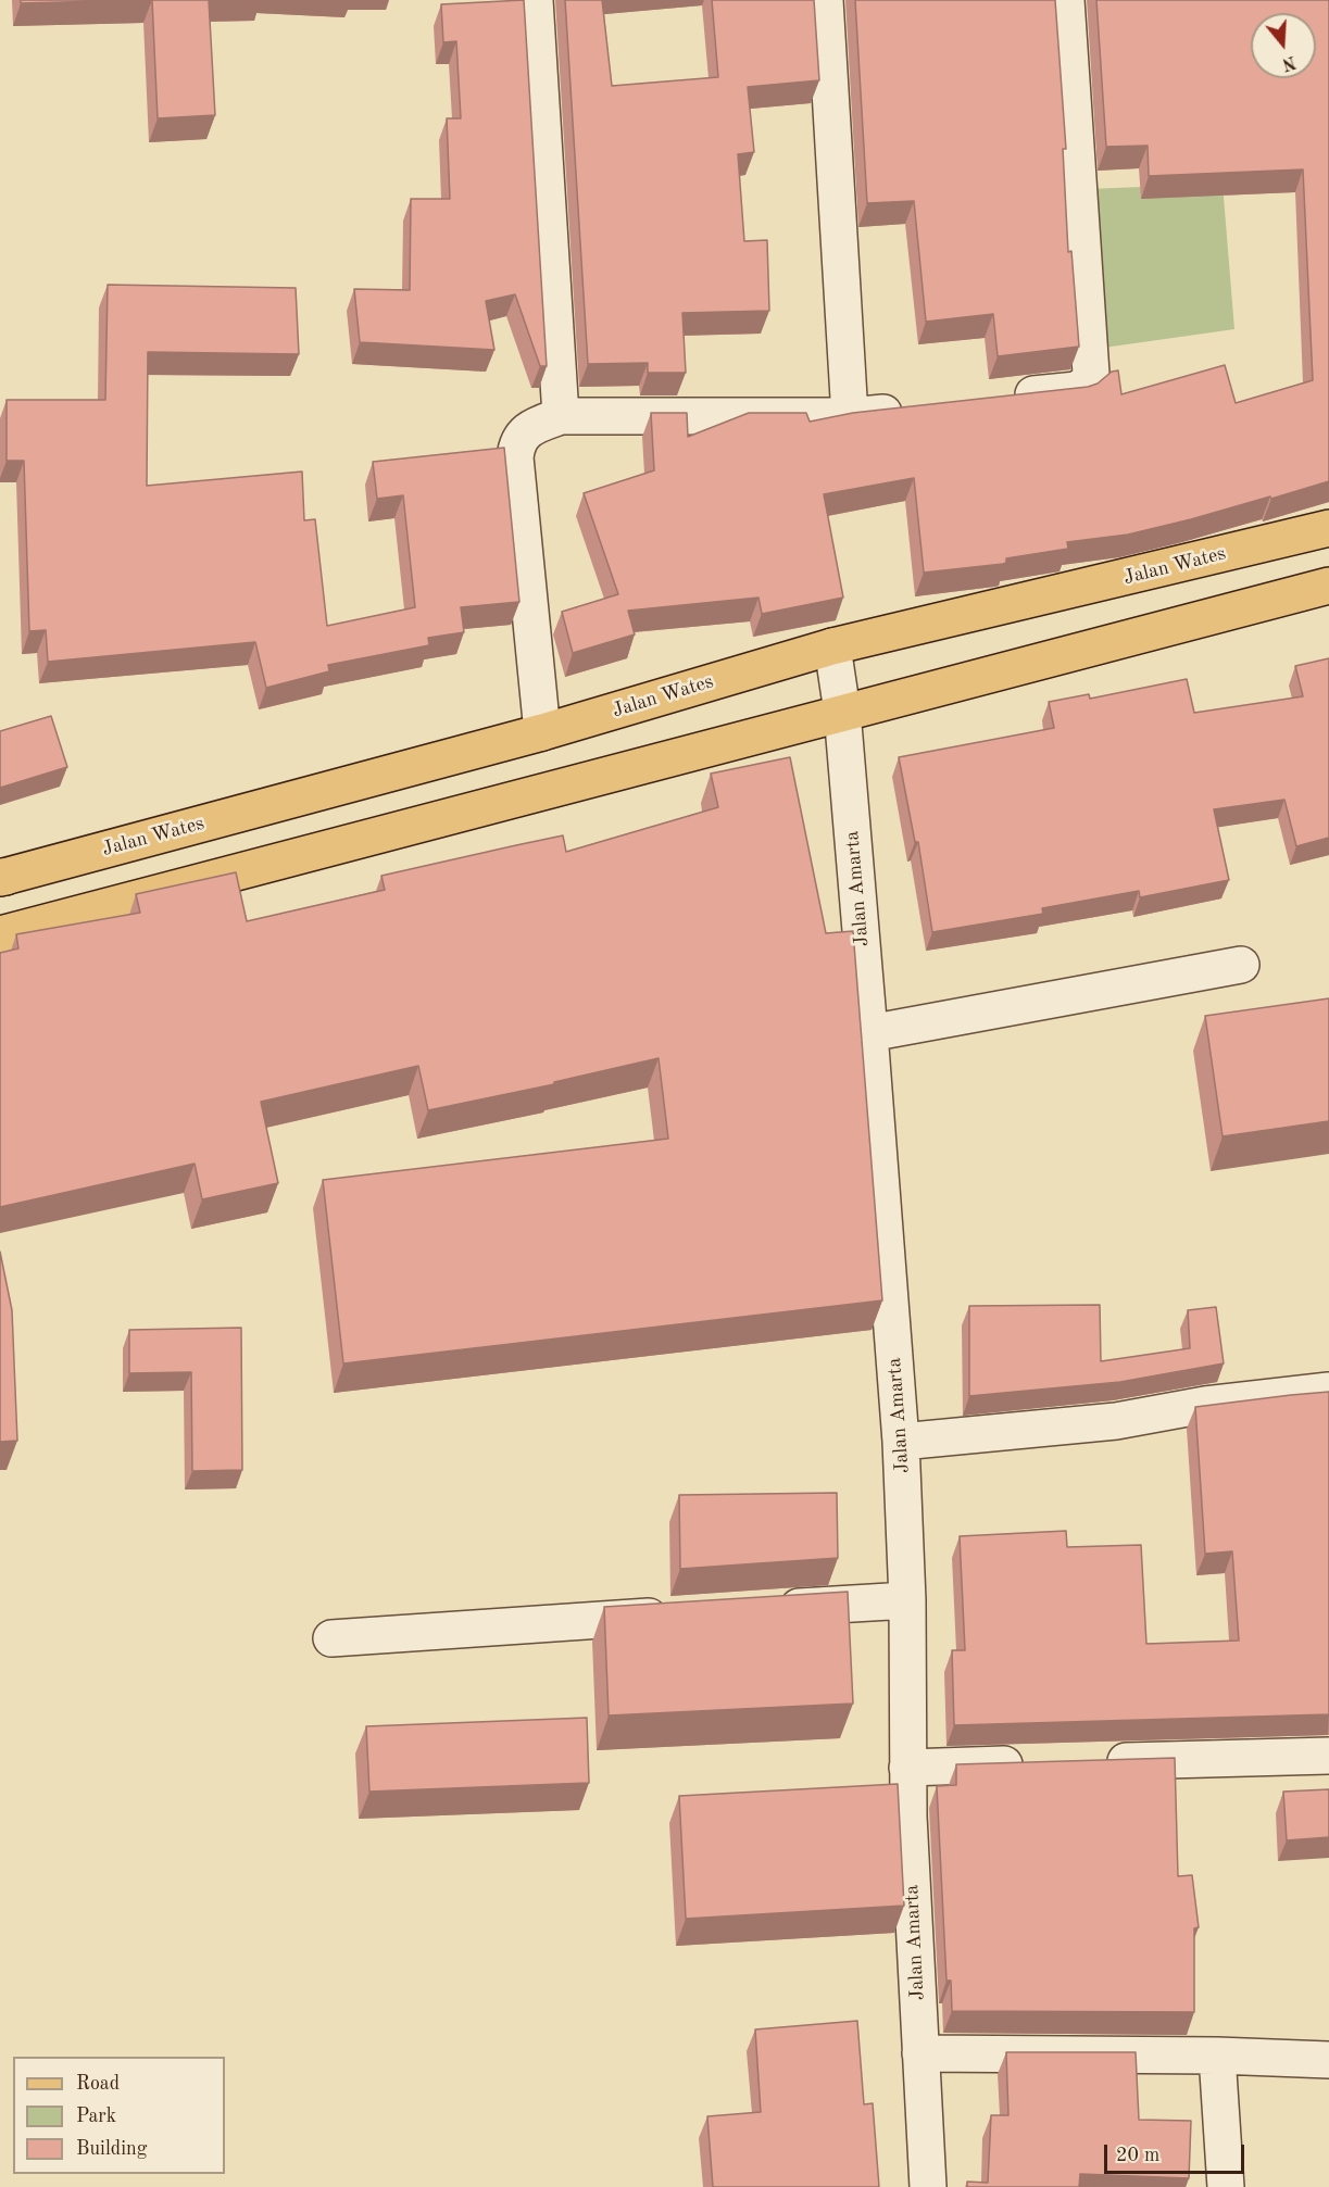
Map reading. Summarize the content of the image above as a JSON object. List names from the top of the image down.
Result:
{
  "streets": {
    "main road": ["Jalan Wates"],
    "street": ["Jalan Amarta"]
  },
  "crossings": [
    ["Jalan Wates", "Jalan Amarta"]
  ],
  "legend": ["Road", "Park", "Building"],
  "scale_bar": "20 m",
  "north": "bottom"
}
